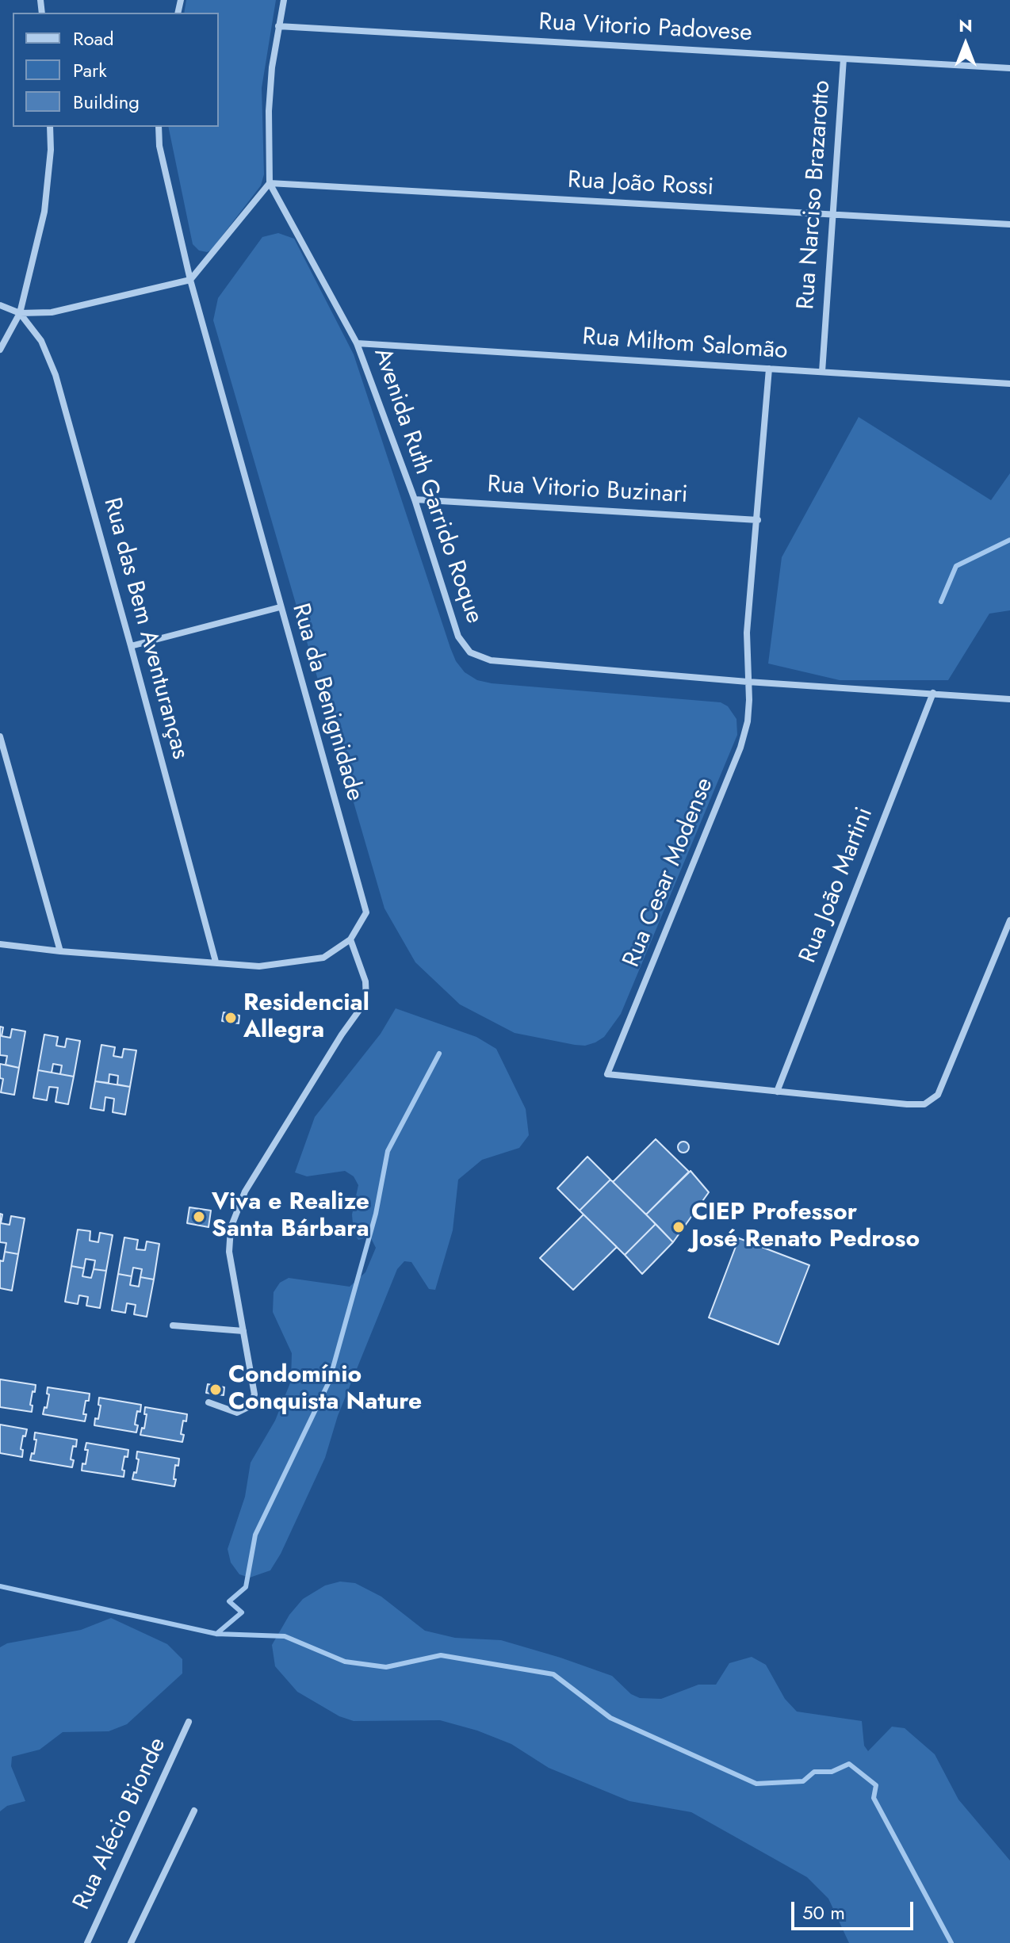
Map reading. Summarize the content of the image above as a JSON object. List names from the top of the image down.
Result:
{
  "streets": {
    "street": [
      "Rua Vitorio Padovese",
      "Rua João Rossi",
      "Rua Narciso Brazarotto",
      "Rua Miltom Salomão",
      "Avenida Ruth Garrido Roque",
      "Rua Vitorio Buzinari",
      "Rua das Bem Aventuranças",
      "Rua da Benignidade",
      "Rua Cesar Modense",
      "Rua João Martini",
      "Rua Alécio Bionde"
    ]
  },
  "crossings": [
    ["Rua Vitorio Padovese", "Rua Narciso Brazarotto"],
    ["Rua Vitorio Padovese", "Avenida Ruth Garrido Roque"],
    ["Rua João Rossi", "Rua Narciso Brazarotto"],
    ["Rua João Rossi", "Avenida Ruth Garrido Roque"],
    ["Rua Narciso Brazarotto", "Rua Miltom Salomão"],
    ["Rua Miltom Salomão", "Avenida Ruth Garrido Roque"],
    ["Rua Miltom Salomão", "Rua Cesar Modense"],
    ["Avenida Ruth Garrido Roque", "Rua Vitorio Buzinari"],
    ["Avenida Ruth Garrido Roque", "Rua Cesar Modense"],
    ["Avenida Ruth Garrido Roque", "Rua João Martini"],
    ["Rua Vitorio Buzinari", "Rua Cesar Modense"],
    ["Rua das Bem Aventuranças", "Rua da Benignidade"],
    ["Rua Cesar Modense", "Rua João Martini"]
  ],
  "places": [
    "Residencial Allegra",
    "Viva e Realize Santa Bárbara",
    "CIEP Professor José Renato Pedroso",
    "Condomínio Conquista Nature"
  ],
  "legend": ["Road", "Park", "Building"],
  "scale_bar": "50 m",
  "north": "top"
}
